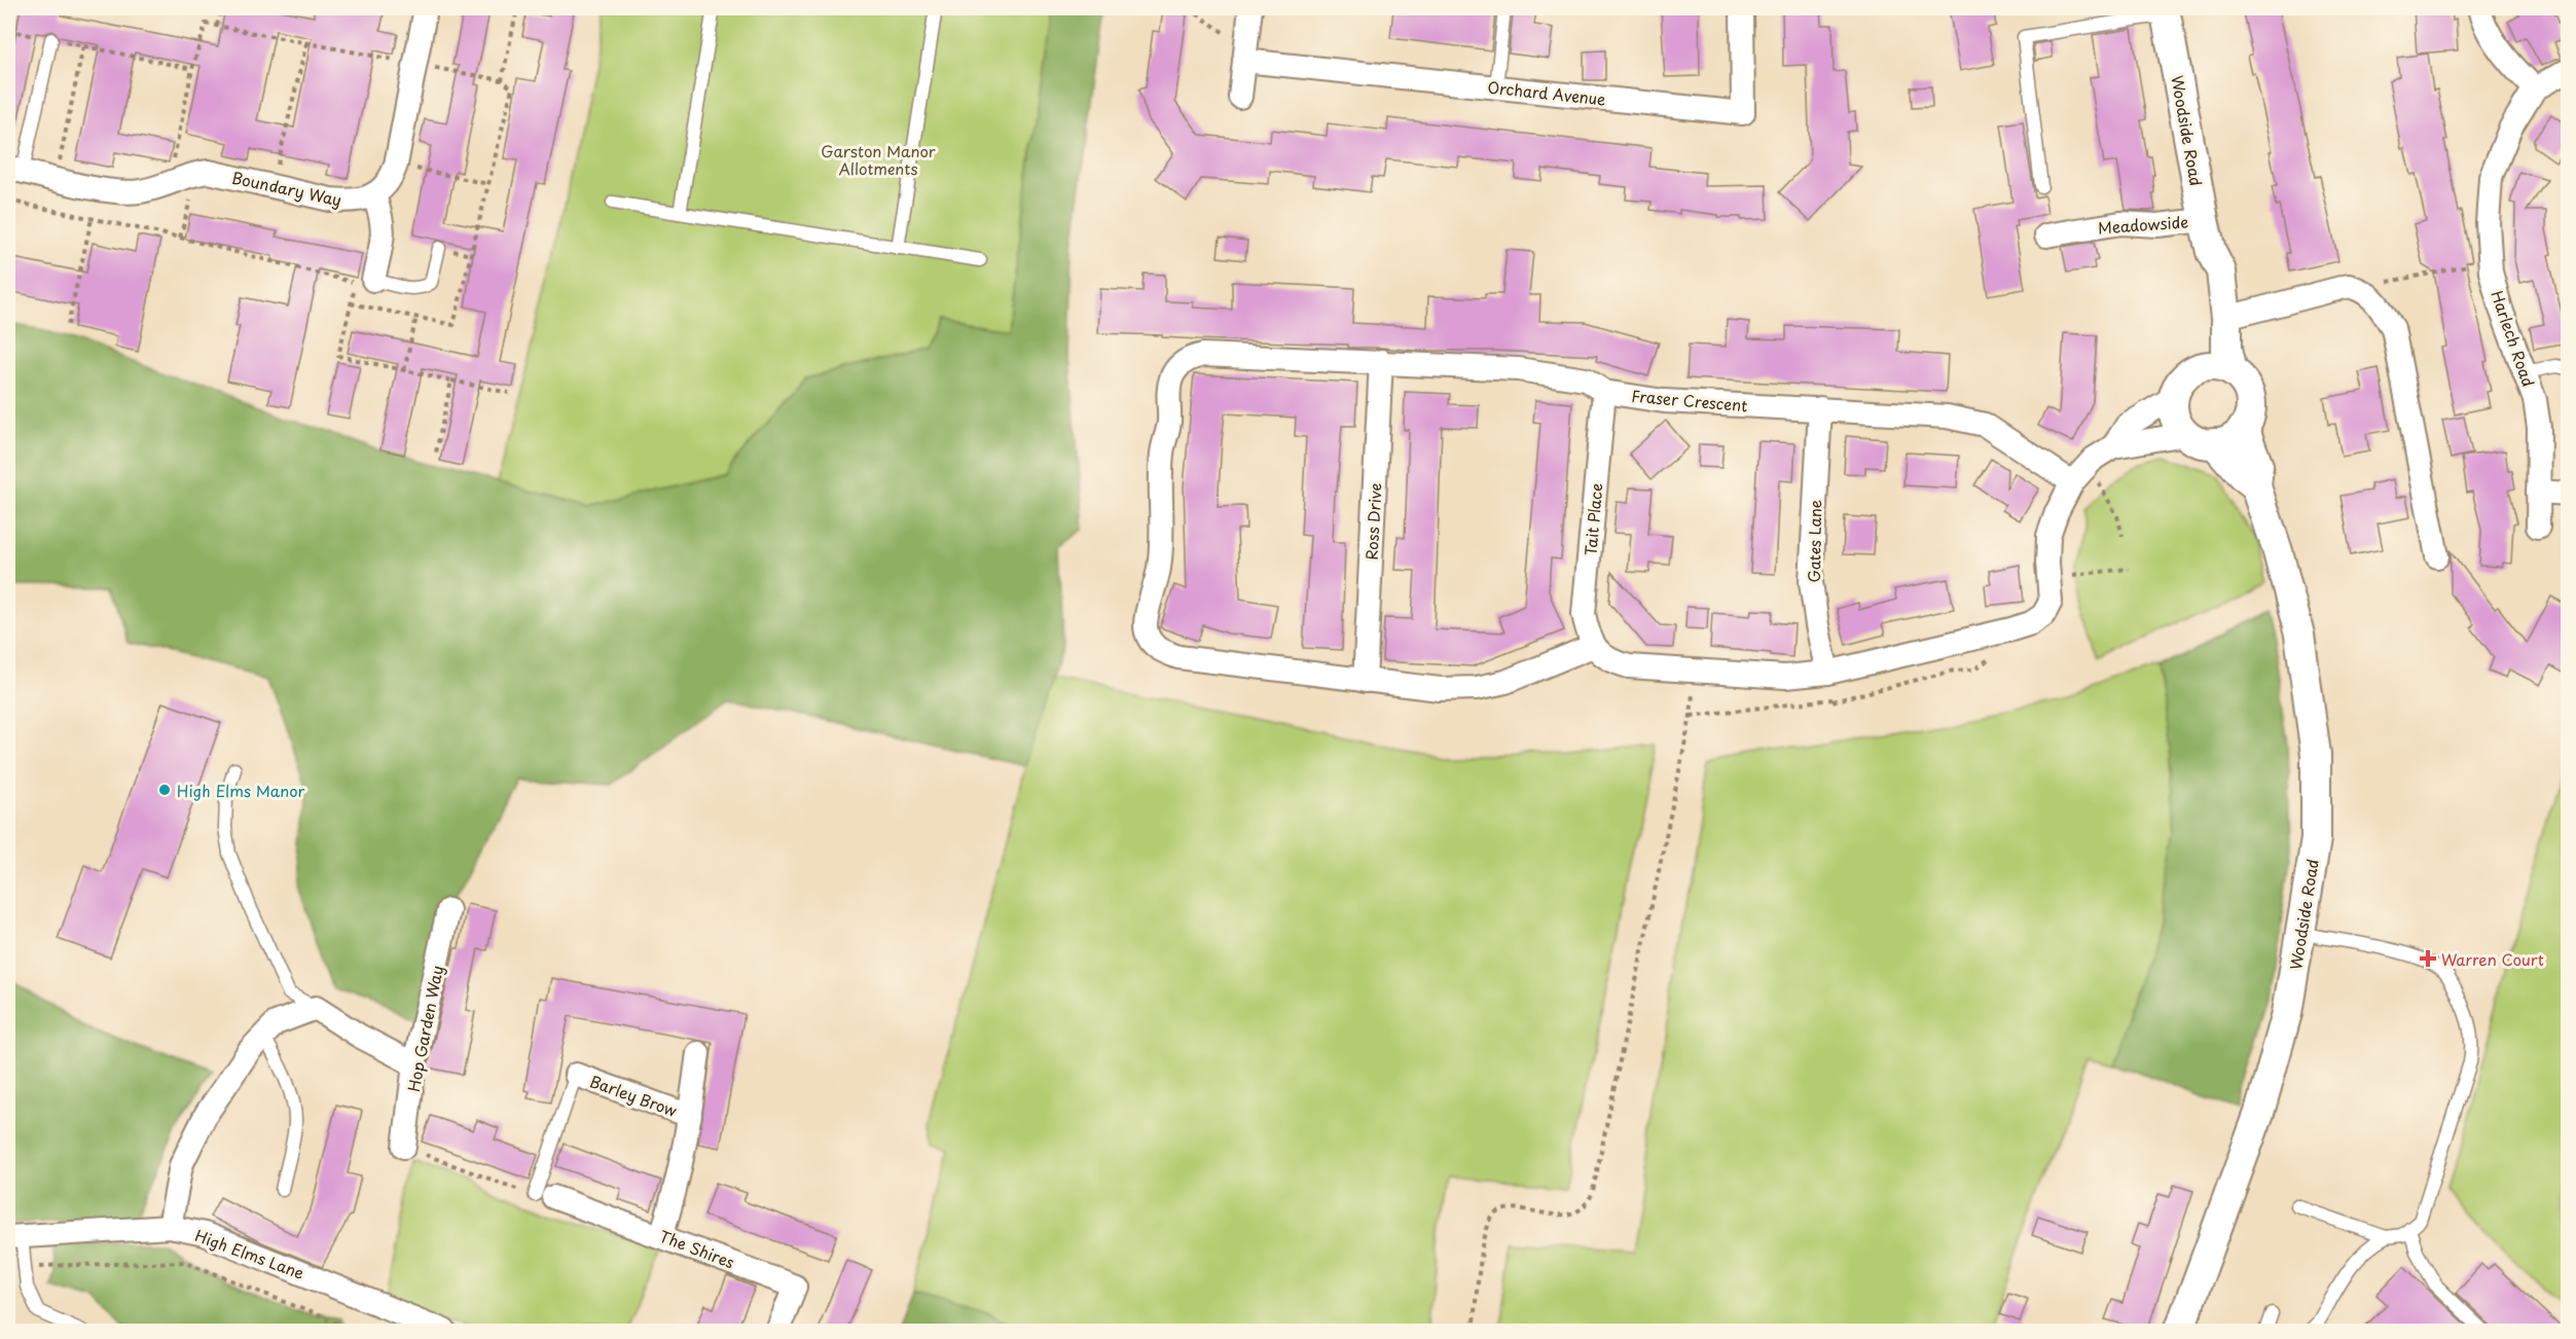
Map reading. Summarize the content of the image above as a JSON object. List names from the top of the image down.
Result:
{
  "streets": {
    "street": [
      "Orchard Avenue",
      "Woodside Road",
      "Boundary Way",
      "Meadowside",
      "Harlech Road",
      "Fraser Crescent",
      "Tait Place",
      "Ross Drive",
      "Gates Lane",
      "Hop Garden Way",
      "Barley Brow",
      "The Shires",
      "High Elms Lane"
    ]
  },
  "crossings": [
    ["Woodside Road", "Meadowside"],
    ["Fraser Crescent", "Tait Place"],
    ["Fraser Crescent", "Ross Drive"],
    ["Fraser Crescent", "Gates Lane"],
    ["Barley Brow", "The Shires"]
  ],
  "parks": ["Garston Manor Allotments"],
  "places": {
    "other": ["High Elms Manor"],
    "health": ["Warren Court"]
  }
}
